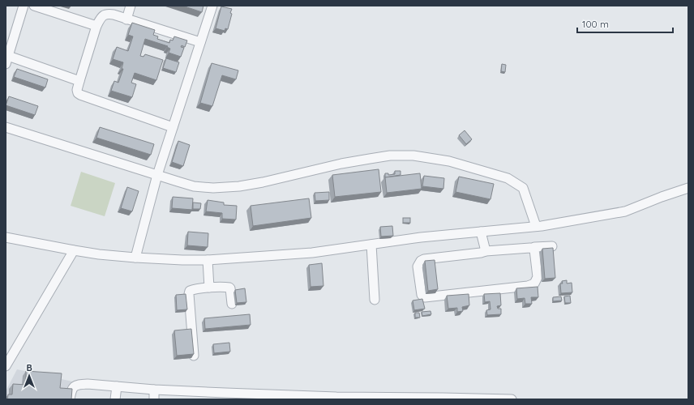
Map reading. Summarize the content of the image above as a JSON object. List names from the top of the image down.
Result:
{
  "scale_bar": "100 m",
  "north": "top"
}
